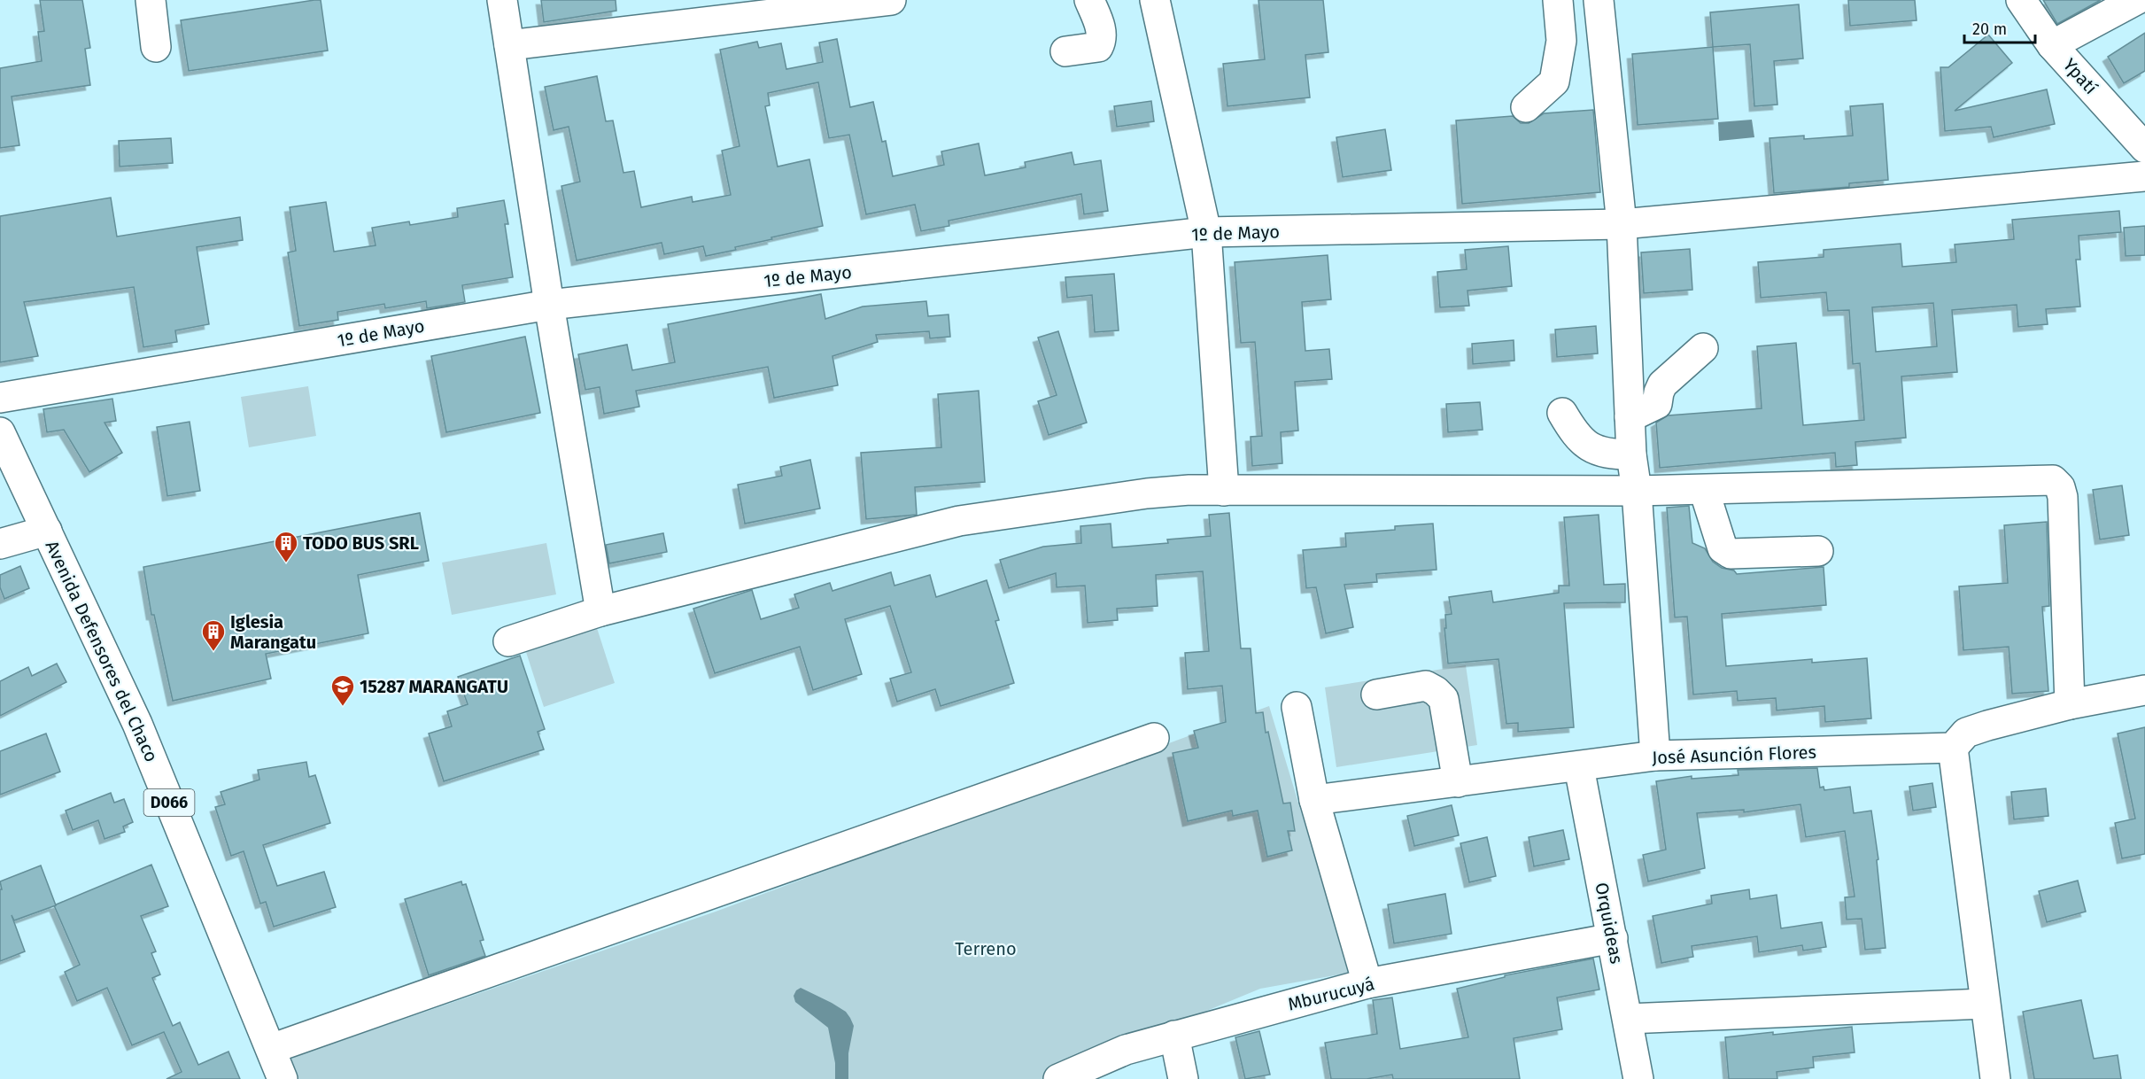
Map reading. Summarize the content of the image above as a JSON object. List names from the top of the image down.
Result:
{
  "streets": {
    "street": [
      "Ypatí",
      "1º de Mayo",
      "Avenida Defensores del Chaco",
      "José Asunción Flores",
      "D066",
      "Orquideas",
      "Mburucuyá"
    ]
  },
  "crossings": [
    ["José Asunción Flores", "Orquideas"],
    ["Orquideas", "Mburucuyá"]
  ],
  "parks": ["Terreno"],
  "places": {
    "building": ["TODO BUS SRL", "Iglesia Marangatu"],
    "school or university": ["15287 MARANGATU"]
  },
  "scale_bar": "20 m"
}
